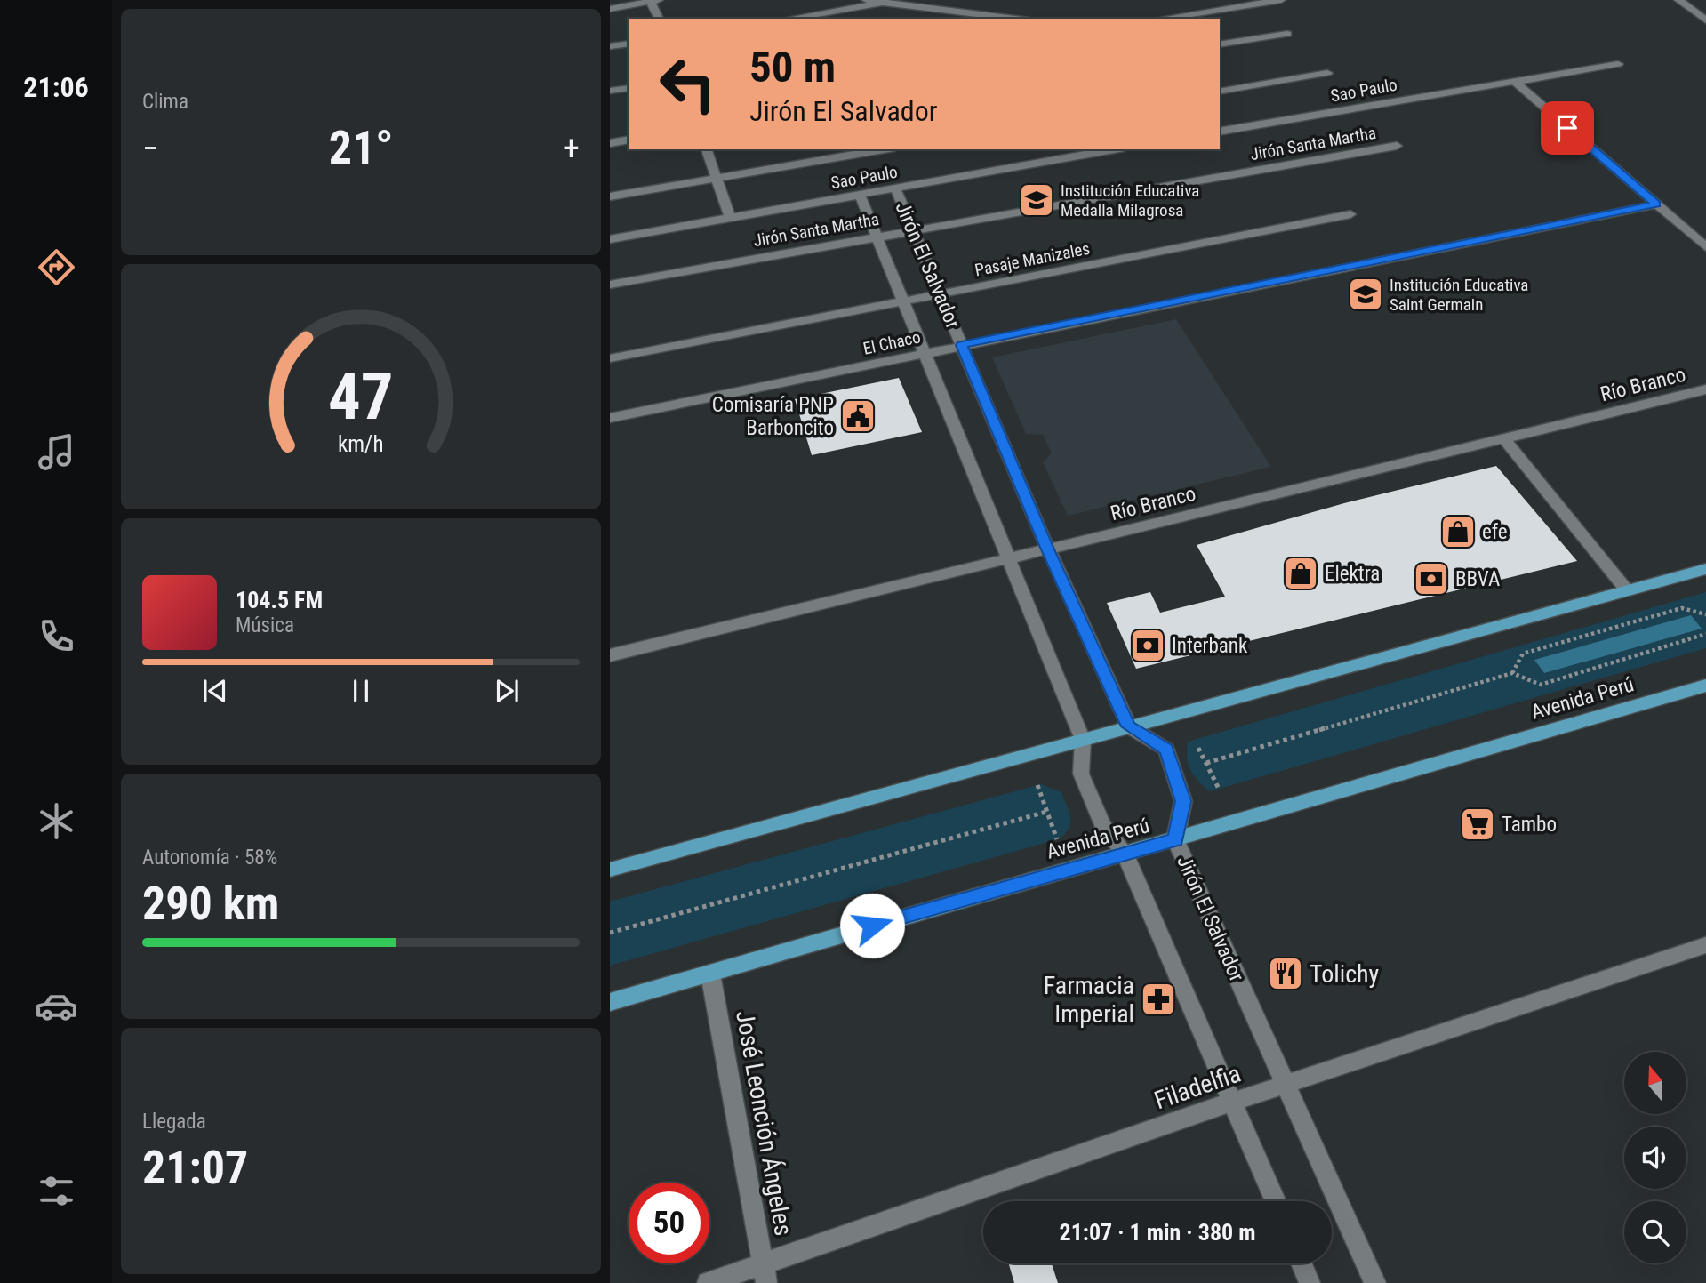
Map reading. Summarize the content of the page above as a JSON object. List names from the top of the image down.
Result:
{
  "streets": {
    "main road": ["Avenida Perú"],
    "street": [
      "Sao Paulo",
      "Jirón Santa Martha",
      "Pasaje Manizales",
      "Jirón El Salvador",
      "El Chaco",
      "Río Branco",
      "Filadelfia",
      "José Leonción Ángeles"
    ]
  },
  "crossings": [
    ["Sao Paulo", "Jirón El Salvador"],
    ["Jirón Santa Martha", "Jirón El Salvador"],
    ["Pasaje Manizales", "Jirón El Salvador"],
    ["Jirón El Salvador", "El Chaco"],
    ["Jirón El Salvador", "Río Branco"],
    ["Jirón El Salvador", "Avenida Perú"],
    ["Jirón El Salvador", "Filadelfia"],
    ["Avenida Perú", "José Leonción Ángeles"],
    ["Filadelfia", "José Leonción Ángeles"]
  ],
  "places": {
    "school or university": ["Institución Educativa Medalla Milagrosa", "Institución Educativa Saint Germain"],
    "public building": ["Comisaría PNP Barboncito"],
    "shop": ["efe", "Elektra"],
    "bank": ["BBVA", "Interbank"],
    "supermarket": ["Tambo"],
    "restaurant": ["Tolichy"],
    "pharmacy": ["Farmacia Imperial"]
  },
  "north": "top",
  "page": {
    "tabs": "21:06",
    "tile": [
      "Clima",
      ["Autonomía · 58%", "290 km"],
      ["Llegada", "21:07"]
    ],
    "turn": ["50 m", "Jirón El Salvador"],
    "heat": ["−", "21°", "+"],
    "song": ["104.5 FM", "Música"],
    "limit": "50",
    "trip": "21:07 · 1 min · 380 m",
    "gauge": ["47", "km/h"]
  }
}
